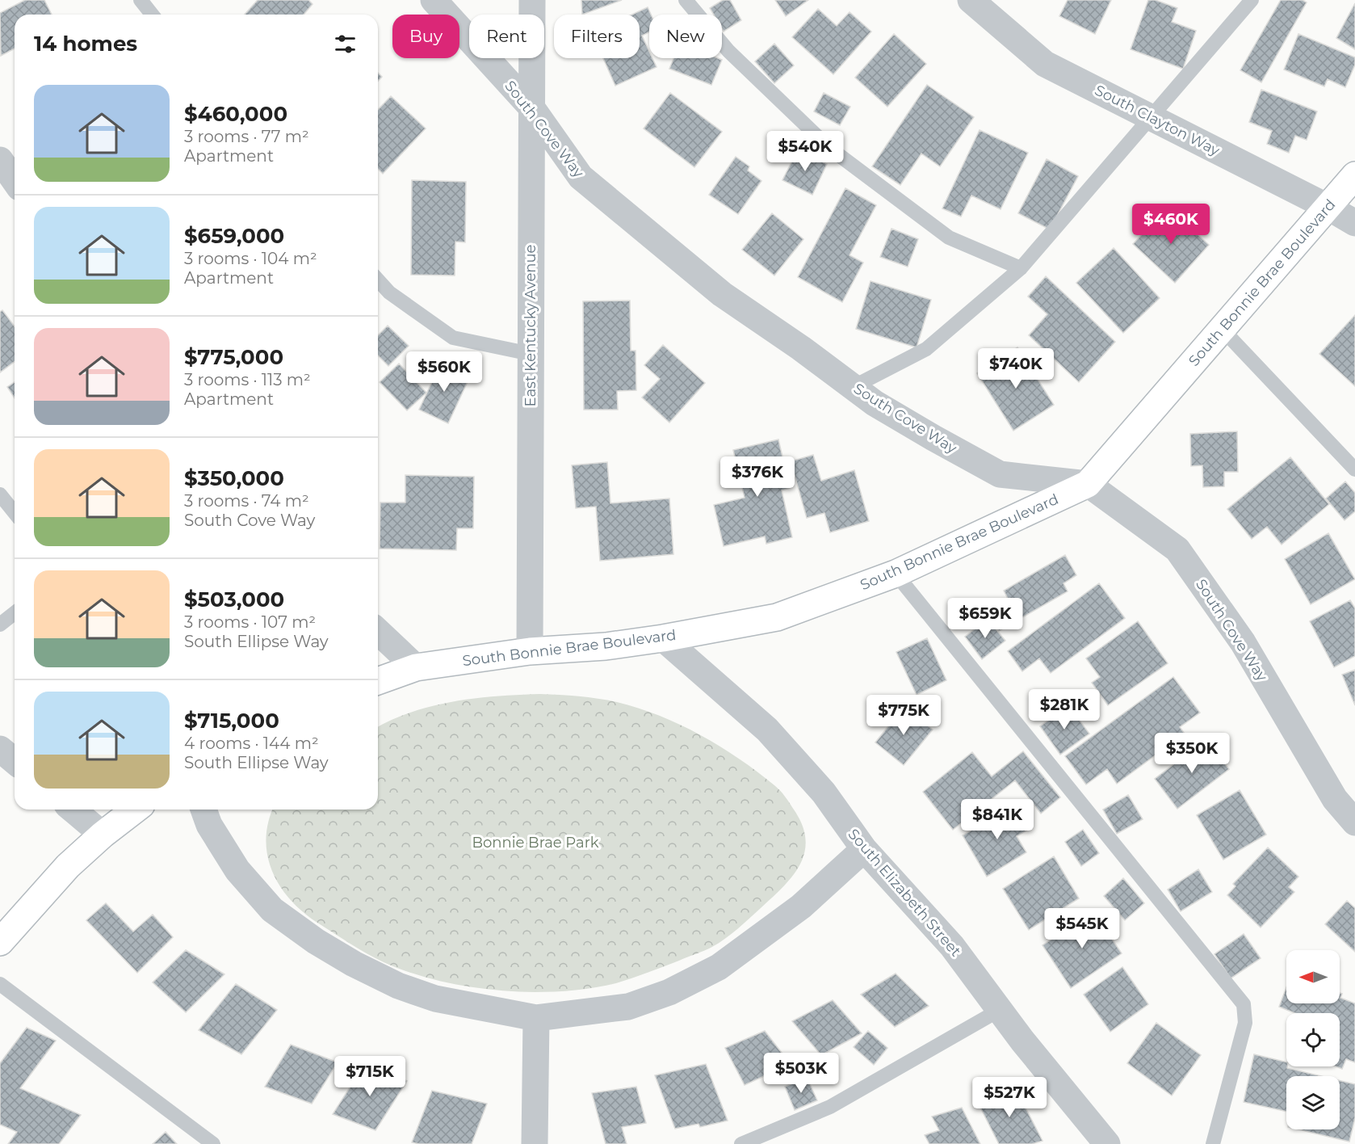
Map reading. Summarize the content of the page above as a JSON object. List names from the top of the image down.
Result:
{
  "streets": {
    "street": [
      "South Clayton Way",
      "South Cove Way",
      "South Bonnie Brae Boulevard",
      "East Kentucky Avenue",
      "South Elizabeth Street"
    ]
  },
  "crossings": [
    ["South Clayton Way", "South Bonnie Brae Boulevard"],
    ["South Cove Way", "South Bonnie Brae Boulevard"],
    ["South Cove Way", "East Kentucky Avenue"],
    ["South Bonnie Brae Boulevard", "East Kentucky Avenue"],
    ["South Bonnie Brae Boulevard", "South Elizabeth Street"]
  ],
  "parks": ["Bonnie Brae Park"],
  "north": "left",
  "page": {
    "chip": [
      "Buy",
      "Rent",
      "Filters",
      "New"
    ],
    "heading": "14 homes",
    "list": [
      {
        "name": "$460,000",
        "note": "3 rooms · 77 m² · Apartment"
      },
      {
        "name": "$659,000",
        "note": "3 rooms · 104 m² · Apartment"
      },
      {
        "name": "$775,000",
        "note": "3 rooms · 113 m² · Apartment"
      },
      {
        "name": "$350,000",
        "note": "3 rooms · 74 m² · South Cove Way"
      },
      {
        "name": "$503,000",
        "note": "3 rooms · 107 m² · South Ellipse Way"
      },
      {
        "name": "$715,000",
        "note": "4 rooms · 144 m² · South Ellipse Way"
      }
    ],
    "price": [
      "$540K",
      "$460K",
      "$740K",
      "$560K",
      "$376K",
      "$659K",
      "$281K",
      "$775K",
      "$350K",
      "$841K",
      "$545K",
      "$503K",
      "$715K",
      "$527K"
    ]
  }
}
